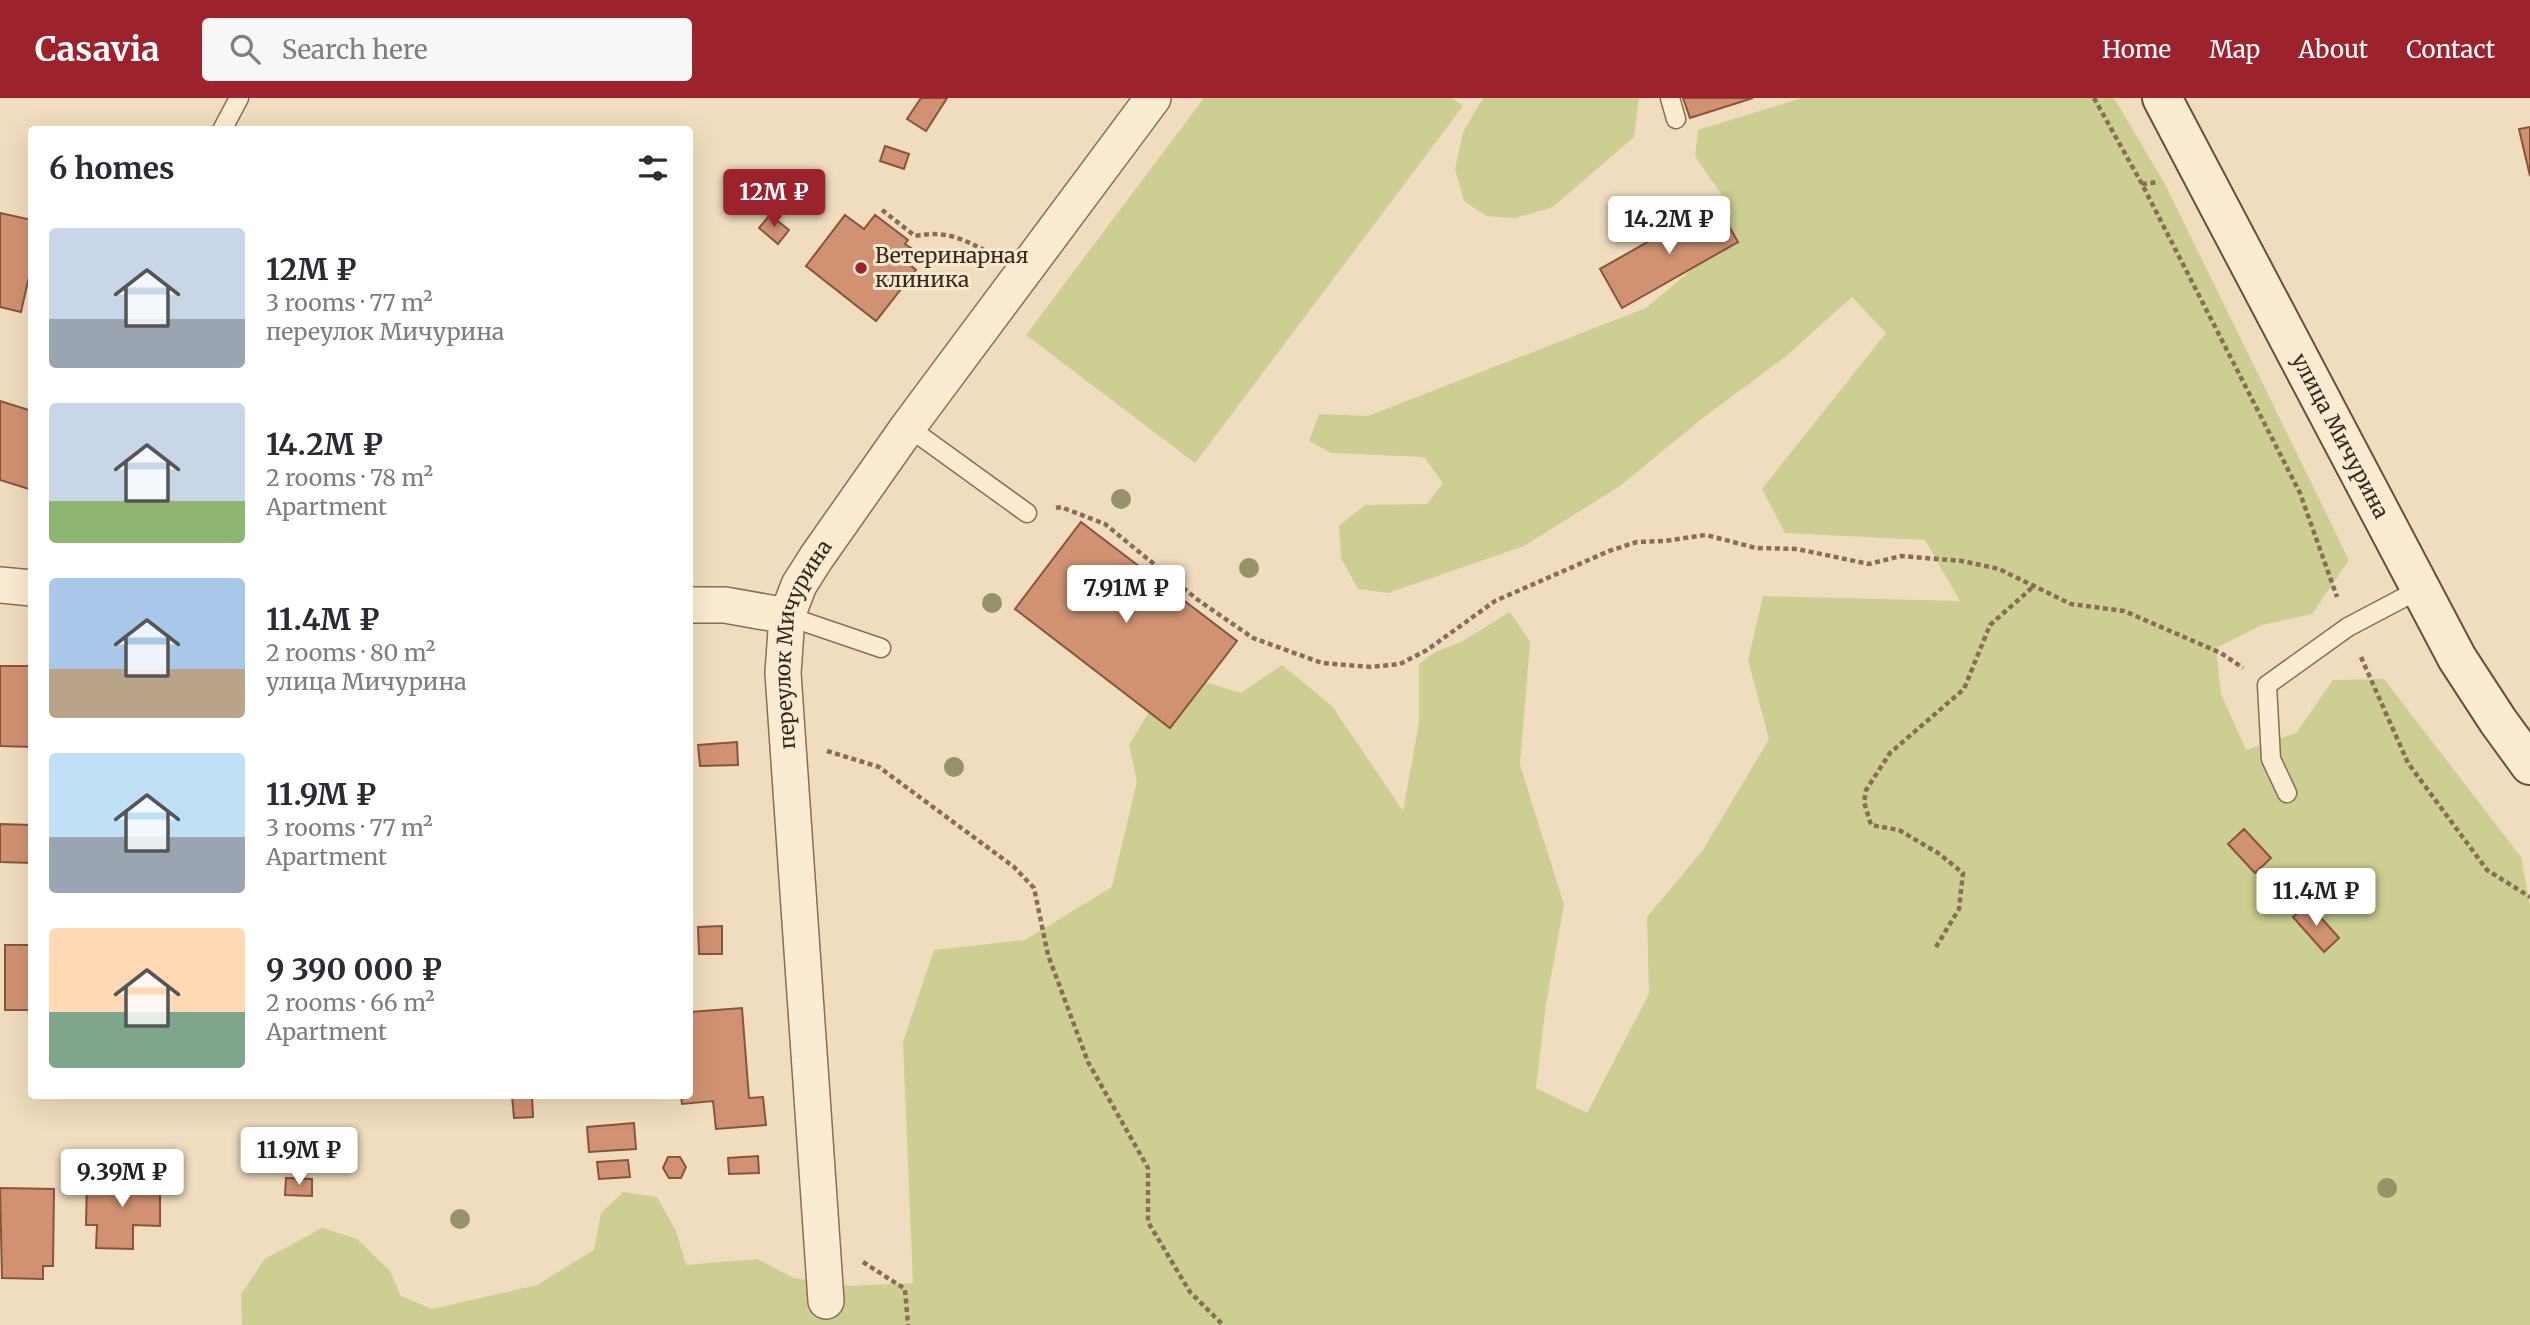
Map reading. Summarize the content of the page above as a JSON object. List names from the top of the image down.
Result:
{
  "streets": {
    "main road": ["улица Мичурина"],
    "street": ["переулок Мичурина"]
  },
  "places": ["Ветеринарная клиника"],
  "page": {
    "header": "Casavia",
    "search": "Search here",
    "nav": [
      "Home",
      "Map",
      "About",
      "Contact"
    ],
    "heading": "6 homes",
    "price": [
      "12M ₽",
      "14.2M ₽",
      "7.91M ₽",
      "11.4M ₽",
      "11.9M ₽",
      "9.39M ₽"
    ],
    "list": [
      {
        "name": "12M ₽",
        "note": "3 rooms · 77 m² · переулок Мичурина"
      },
      {
        "name": "14.2M ₽",
        "note": "2 rooms · 78 m² · Apartment"
      },
      {
        "name": "11.4M ₽",
        "note": "2 rooms · 80 m² · улица Мичурина"
      },
      {
        "name": "11.9M ₽",
        "note": "3 rooms · 77 m² · Apartment"
      },
      {
        "name": "9 390 000 ₽",
        "note": "2 rooms · 66 m² · Apartment"
      }
    ]
  }
}
